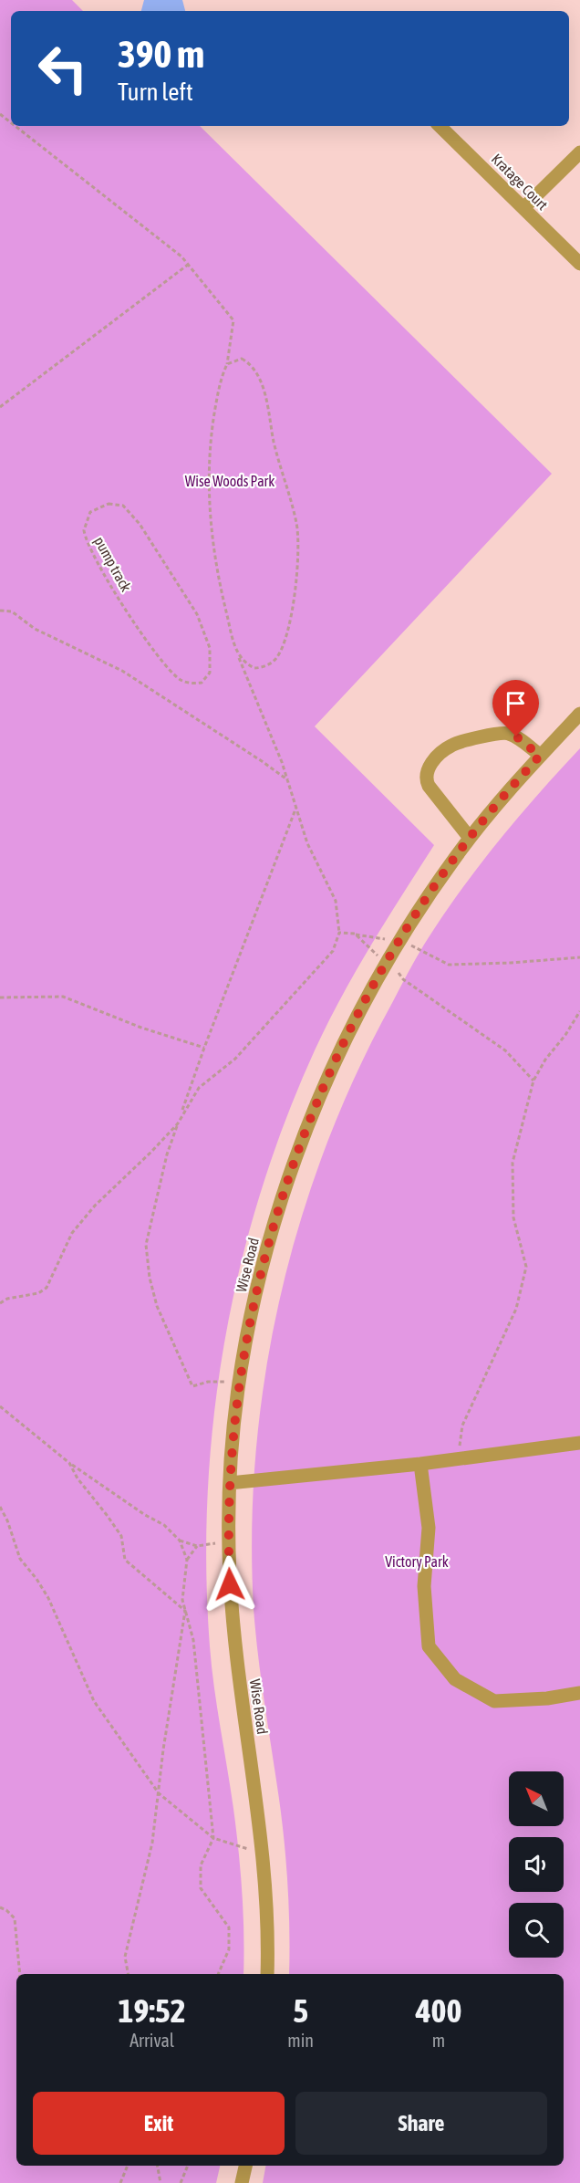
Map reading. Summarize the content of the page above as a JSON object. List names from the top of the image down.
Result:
{
  "streets": {
    "street": ["Kratage Court", "Wise Road"],
    "path": ["pump track"]
  },
  "parks": ["Wise Woods Park", "Victory Park"],
  "north": "top left",
  "page": {
    "turn": ["390 m", "Turn left"],
    "eta": [
      "19:52",
      "Arrival",
      "5",
      "min",
      "400",
      "m"
    ],
    "buttons": ["Exit", "Share"]
  }
}
